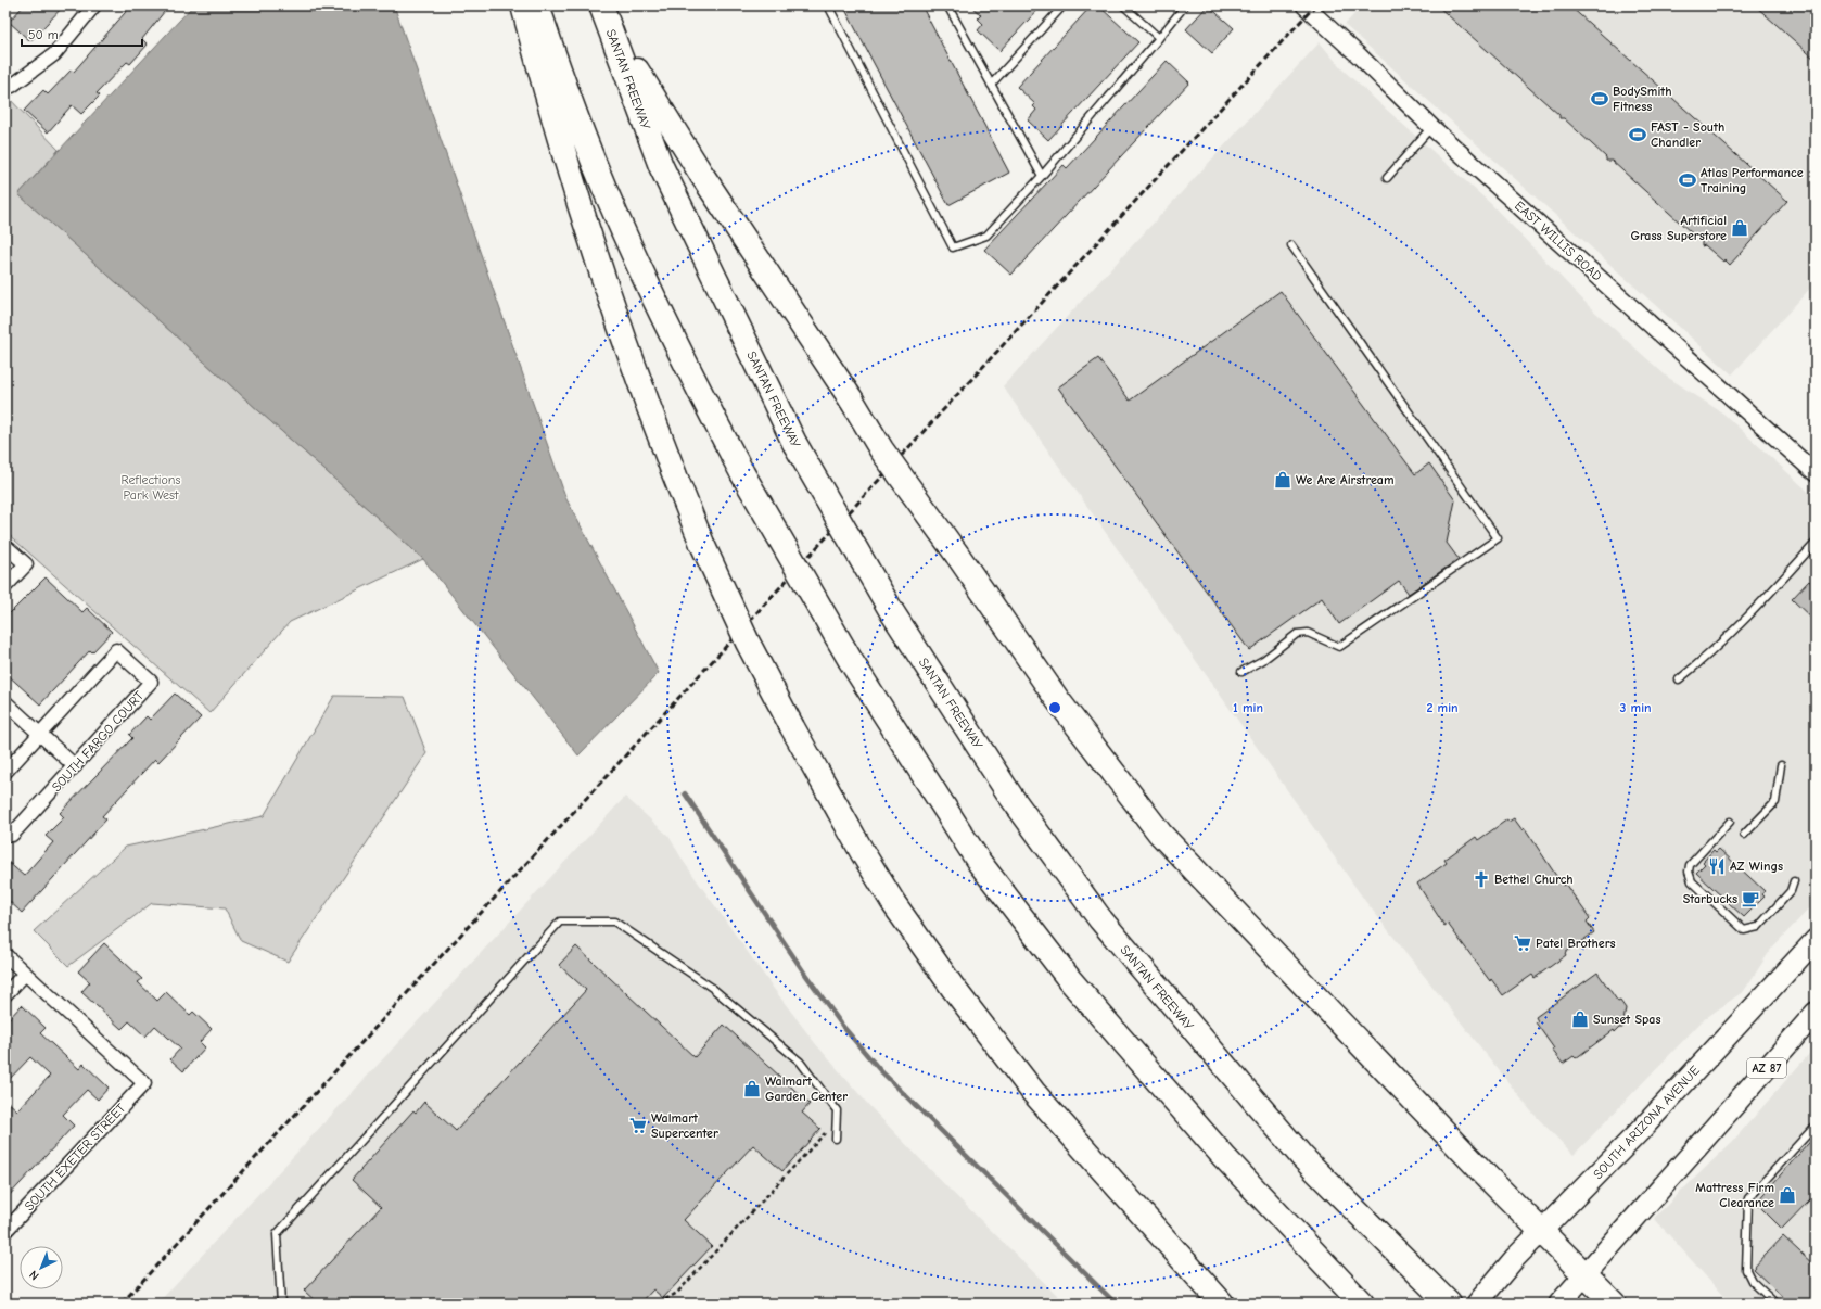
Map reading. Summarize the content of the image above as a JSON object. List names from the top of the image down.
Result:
{
  "streets": {
    "highway": ["SANTAN FREEWAY"],
    "main road": ["AZ 87", "SOUTH ARIZONA AVENUE"],
    "street": ["EAST WILLIS ROAD", "SOUTH FARGO COURT", "SOUTH EXETER STREET"]
  },
  "parks": ["Reflections Park West"],
  "places": {
    "sports": ["BodySmith Fitness", "FAST - South Chandler", "Atlas Performance Training"],
    "shop": [
      "Artificial Grass Superstore",
      "We Are Airstream",
      "Sunset Spas",
      "Walmart Garden Center",
      "Mattress Firm Clearance"
    ],
    "restaurant": ["AZ Wings"],
    "church": ["Bethel Church"],
    "cafe": ["Starbucks"],
    "supermarket": ["Patel Brothers", "Walmart Supercenter"]
  },
  "scale_bar": "50 m",
  "north": "bottom left",
  "rings": ["1 min", "2 min", "3 min"]
}
